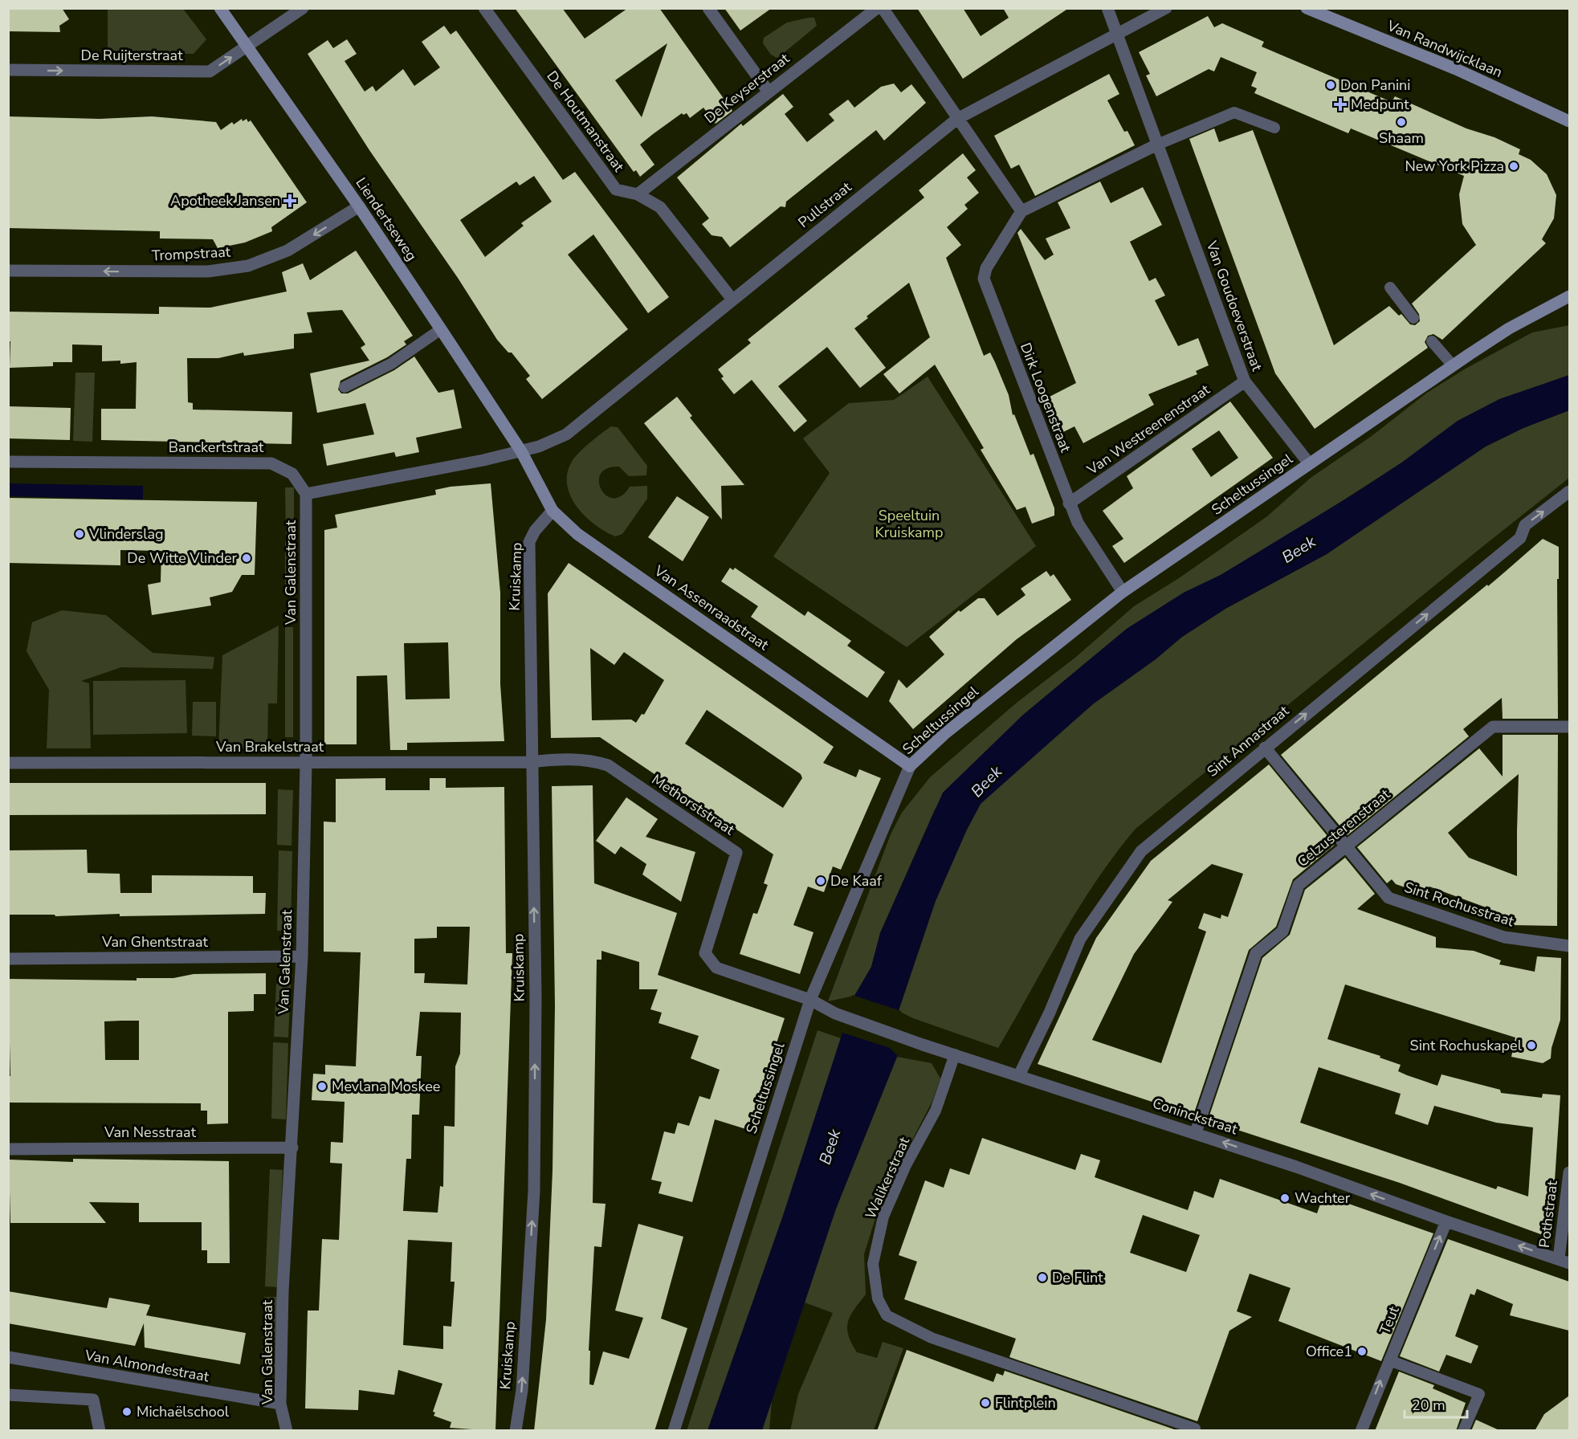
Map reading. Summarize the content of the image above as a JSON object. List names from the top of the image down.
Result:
{
  "streets": {
    "street": [
      "Van Randwijcklaan",
      "De Ruijterstraat",
      "De Keyserstraat",
      "De Houtmanstraat",
      "Pullstraat",
      "Liendertseweg",
      "Trompstraat",
      "Van Goudoeverstraat",
      "Dirk Loogenstraat",
      "Van Westreenenstraat",
      "Banckertstraat",
      "Scheltussingel",
      "Van Galenstraat",
      "Kruiskamp",
      "Van Assenraadstraat",
      "Sint Annastraat",
      "Van Brakelstraat",
      "Methorststraat",
      "Celzusterenstraat",
      "Sint Rochusstraat",
      "Van Ghentstraat",
      "Coninckstraat",
      "Van Nesstraat",
      "Pothstraat",
      "Teut",
      "Van Almondestraat"
    ],
    "lane": ["Walikerstraat"]
  },
  "crossings": [
    ["De Ruijterstraat", "Liendertseweg"],
    ["De Keyserstraat", "De Houtmanstraat"],
    ["De Houtmanstraat", "Pullstraat"],
    ["Pullstraat", "Liendertseweg"],
    ["Pullstraat", "Van Goudoeverstraat"],
    ["Pullstraat", "Van Assenraadstraat"],
    ["Liendertseweg", "Trompstraat"],
    ["Liendertseweg", "Van Assenraadstraat"],
    ["Van Goudoeverstraat", "Van Westreenenstraat"],
    ["Van Goudoeverstraat", "Scheltussingel"],
    ["Dirk Loogenstraat", "Van Westreenenstraat"],
    ["Dirk Loogenstraat", "Scheltussingel"],
    ["Banckertstraat", "Van Galenstraat"],
    ["Scheltussingel", "Van Assenraadstraat"],
    ["Scheltussingel", "Methorststraat"],
    ["Scheltussingel", "Coninckstraat"],
    ["Van Galenstraat", "Van Brakelstraat"],
    ["Van Galenstraat", "Van Ghentstraat"],
    ["Van Galenstraat", "Van Nesstraat"],
    ["Van Galenstraat", "Van Almondestraat"],
    ["Kruiskamp", "Van Assenraadstraat"],
    ["Kruiskamp", "Van Brakelstraat"],
    ["Kruiskamp", "Methorststraat"],
    ["Sint Annastraat", "Sint Rochusstraat"],
    ["Sint Annastraat", "Coninckstraat"],
    ["Van Brakelstraat", "Methorststraat"],
    ["Methorststraat", "Coninckstraat"],
    ["Celzusterenstraat", "Sint Rochusstraat"],
    ["Celzusterenstraat", "Coninckstraat"],
    ["Coninckstraat", "Walikerstraat"],
    ["Coninckstraat", "Pothstraat"],
    ["Coninckstraat", "Teut"]
  ],
  "one_way": [
    "De Ruijterstraat",
    "Trompstraat",
    "Kruiskamp",
    "Sint Annastraat",
    "Coninckstraat",
    "Teut"
  ],
  "water": ["Beek"],
  "parks": ["Speeltuin Kruiskamp"],
  "places": {
    "other": [
      "Don Panini",
      "Shaam",
      "New York Pizza",
      "Vlinderslag",
      "De Witte Vlinder",
      "De Kaaf",
      "Sint Rochuskapel",
      "Mevlana Moskee",
      "Wachter",
      "De Flint",
      "Office1",
      "Flintplein",
      "Michaëlschool"
    ],
    "health": ["Medpunt", "Apotheek Jansen"]
  },
  "scale_bar": "20 m"
}
